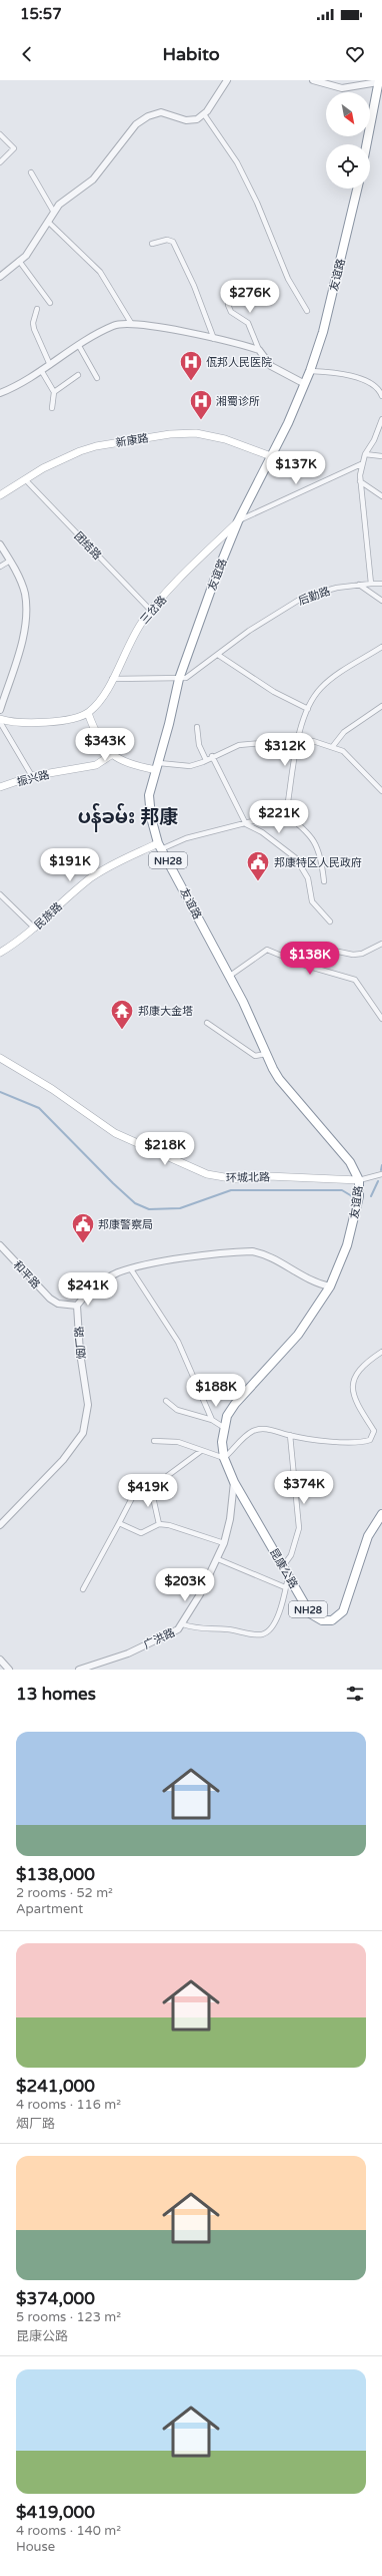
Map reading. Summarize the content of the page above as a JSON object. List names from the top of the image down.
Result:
{
  "streets": {
    "highway": ["友谊路", "NH28", "昆康公路"],
    "main road": [
      "新康路",
      "三岔路",
      "振兴路",
      "民族路",
      "环城北路"
    ],
    "street": [
      "团结路",
      "后勤路",
      "和平路",
      "烟厂路",
      "广洪路"
    ]
  },
  "crossings": [
    ["友谊路", "新康路"],
    ["友谊路", "后勤路"],
    ["友谊路", "三岔路"],
    ["友谊路", "民族路"],
    ["友谊路", "环城北路"],
    ["友谊路", "昆康公路"],
    ["友谊路", "广洪路"],
    ["新康路", "团结路"],
    ["团结路", "三岔路"],
    ["后勤路", "三岔路"],
    ["和平路", "烟厂路"],
    ["昆康公路", "广洪路"]
  ],
  "districts": ["ပန်ခမ်း 邦康"],
  "places": {
    "hospital": ["佤邦人民医院", "湘蜀诊所"],
    "public building": ["邦康特区人民政府", "邦康警察局"],
    "temple": ["邦康大金塔"]
  },
  "north": "bottom right",
  "page": {
    "status": "15:57",
    "header": "Habito",
    "price": [
      "$276K",
      "$137K",
      "$343K",
      "$312K",
      "$221K",
      "$191K",
      "$138K",
      "$218K",
      "$241K",
      "$188K",
      "$374K",
      "$419K",
      "$203K"
    ],
    "heading": "13 homes",
    "list": [
      {
        "name": "$138,000",
        "note": "2 rooms · 52 m² · Apartment"
      },
      {
        "name": "$241,000",
        "note": "4 rooms · 116 m² · 烟厂路"
      },
      {
        "name": "$374,000",
        "note": "5 rooms · 123 m² · 昆康公路"
      },
      {
        "name": "$419,000",
        "note": "4 rooms · 140 m² · House"
      }
    ]
  }
}
